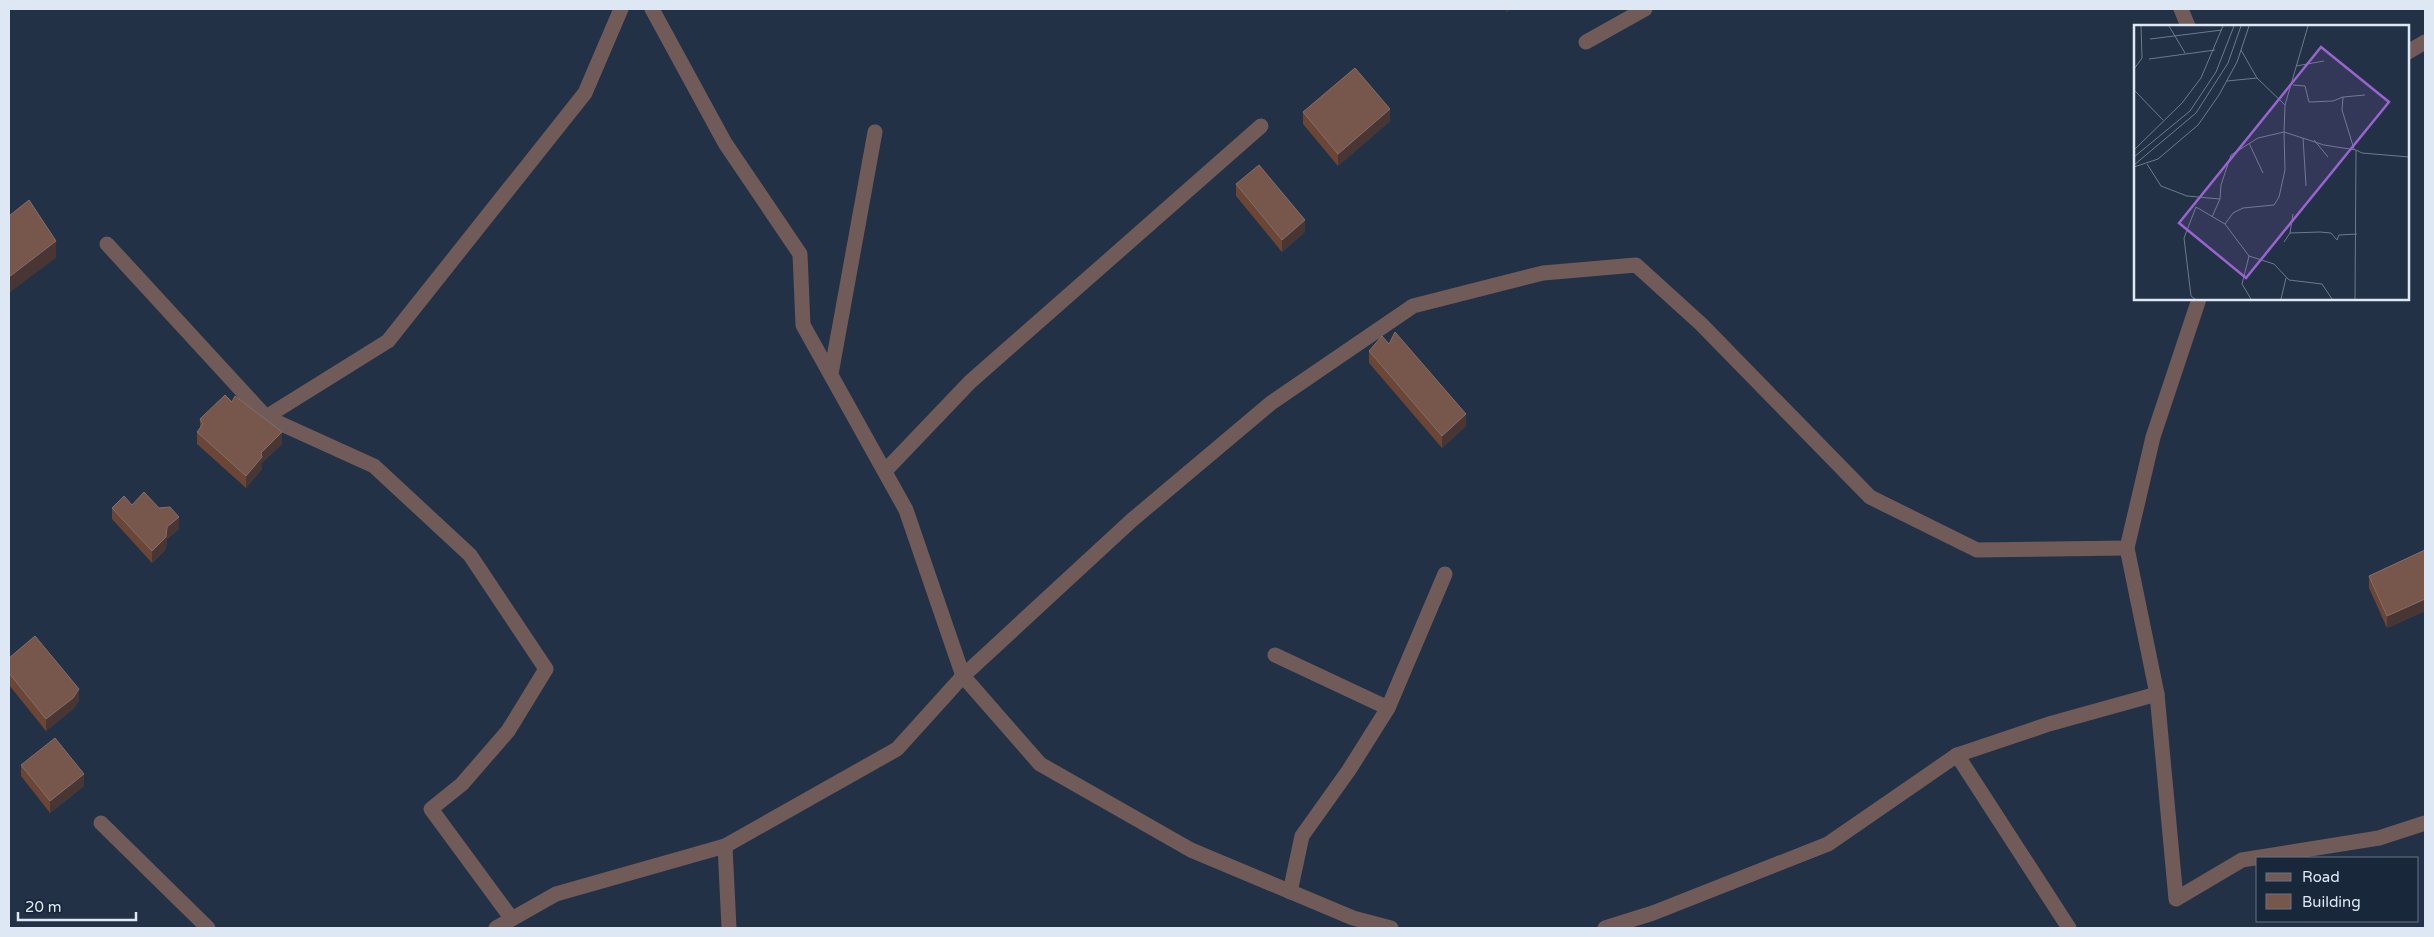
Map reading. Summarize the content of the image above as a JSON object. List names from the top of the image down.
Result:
{
  "legend": ["Road", "Building"],
  "scale_bar": "20 m"
}
